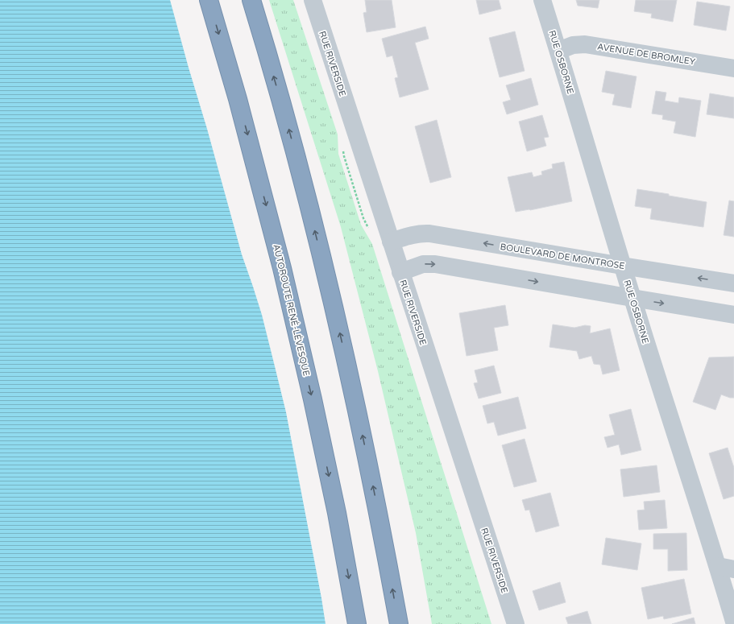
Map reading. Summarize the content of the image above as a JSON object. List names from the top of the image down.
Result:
{
  "streets": {
    "highway": ["AUTOROUTE RENÉ-LÉVESQUE"],
    "street": [
      "AVENUE DE BROMLEY",
      "RUE OSBORNE",
      "RUE RIVERSIDE",
      "BOULEVARD DE MONTROSE"
    ]
  },
  "crossings": [
    ["AVENUE DE BROMLEY", "RUE OSBORNE"],
    ["RUE OSBORNE", "BOULEVARD DE MONTROSE"],
    ["RUE RIVERSIDE", "BOULEVARD DE MONTROSE"]
  ]
}
